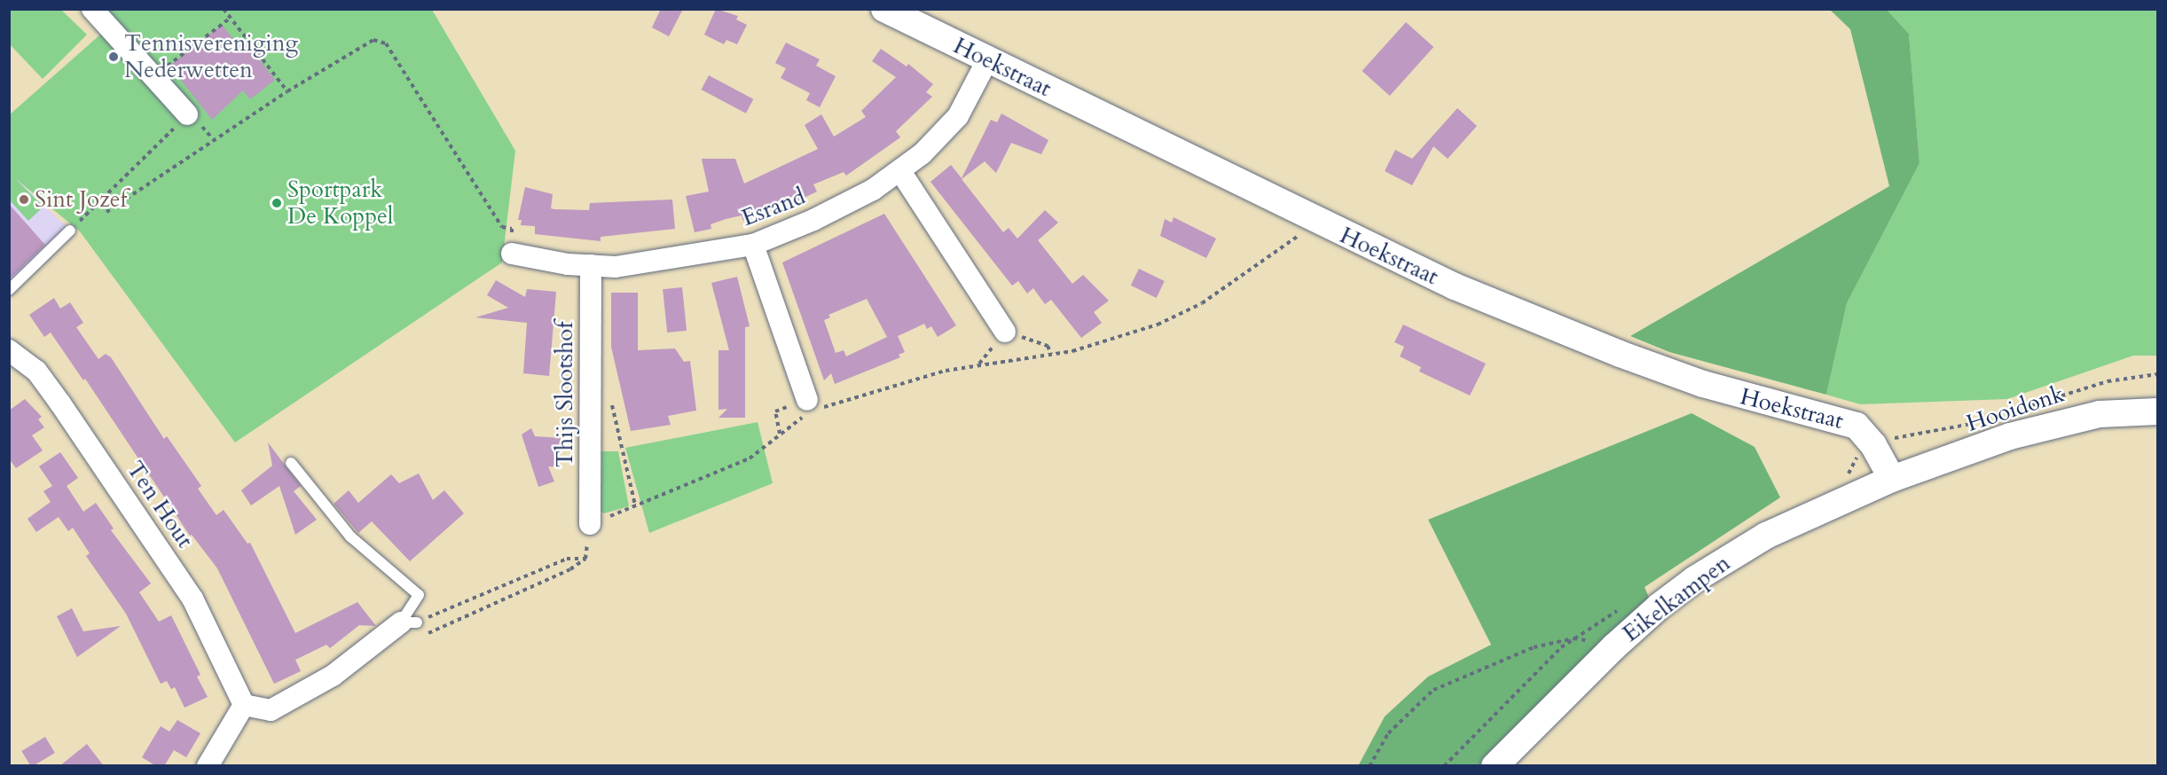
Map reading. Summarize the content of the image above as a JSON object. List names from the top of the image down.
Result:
{
  "streets": {
    "street": [
      "Hoekstraat",
      "Esrand",
      "Thijs Slootshof",
      "Hooidonk",
      "Ten Hout",
      "Eikelkampen"
    ]
  },
  "crossings": [
    ["Hoekstraat", "Esrand"],
    ["Hoekstraat", "Hooidonk"],
    ["Hoekstraat", "Eikelkampen"],
    ["Esrand", "Thijs Slootshof"],
    ["Hooidonk", "Eikelkampen"]
  ],
  "places": ["Tennisvereniging Nederwetten", "Sint Jozef", "Sportpark De Koppel"]
}
